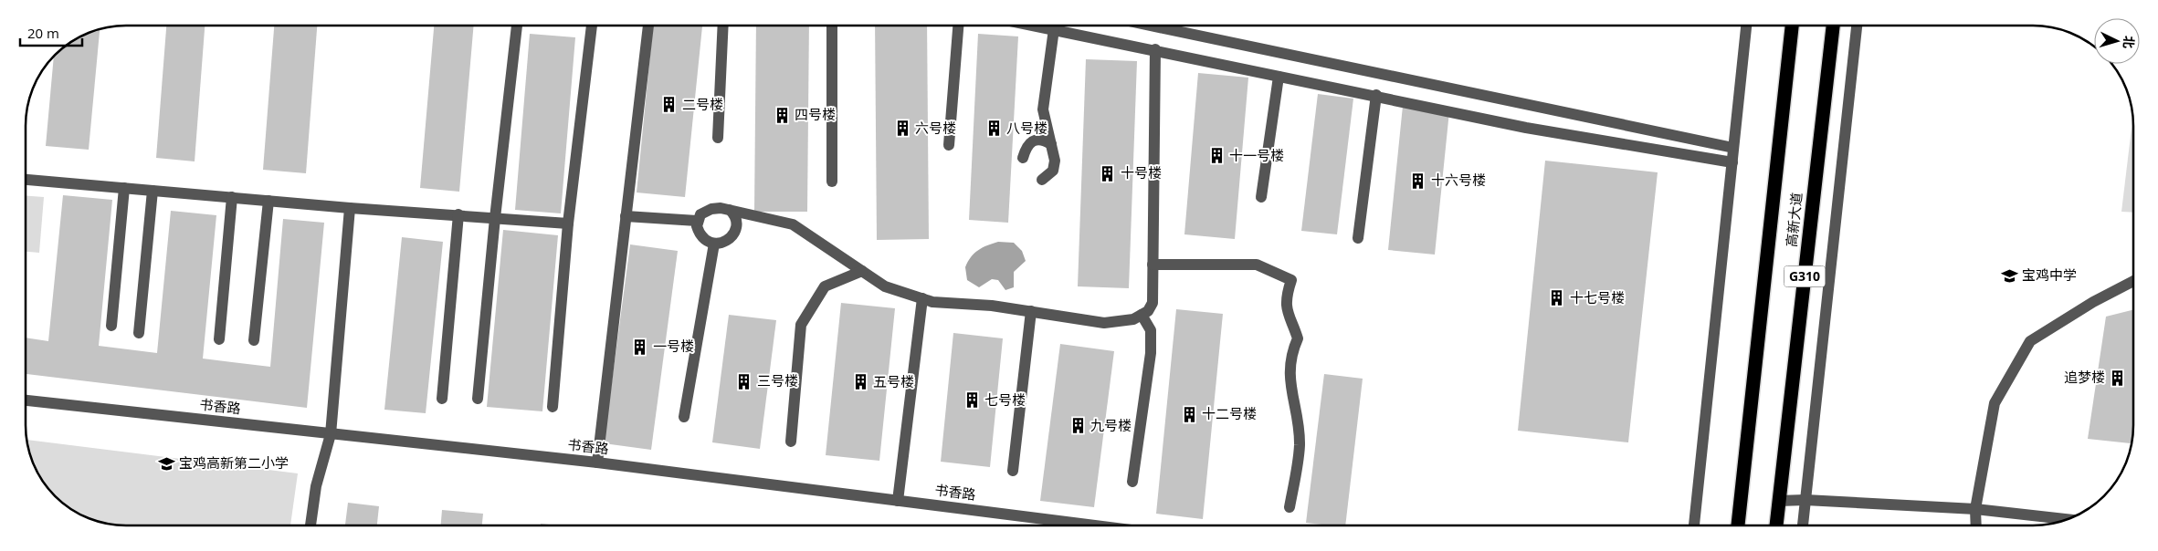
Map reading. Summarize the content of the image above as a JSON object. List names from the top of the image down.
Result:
{
  "streets": {
    "highway": ["高新大道", "G310"],
    "street": ["书香路"]
  },
  "places": {
    "building": [
      "二号楼",
      "四号楼",
      "六号楼",
      "八号楼",
      "十一号楼",
      "十号楼",
      "十六号楼",
      "十七号楼",
      "一号楼",
      "追梦楼",
      "三号楼",
      "五号楼",
      "七号楼",
      "十二号楼",
      "九号楼"
    ],
    "school or university": ["宝鸡中学", "宝鸡高新第二小学"]
  },
  "scale_bar": "20 m",
  "north": "right"
}
